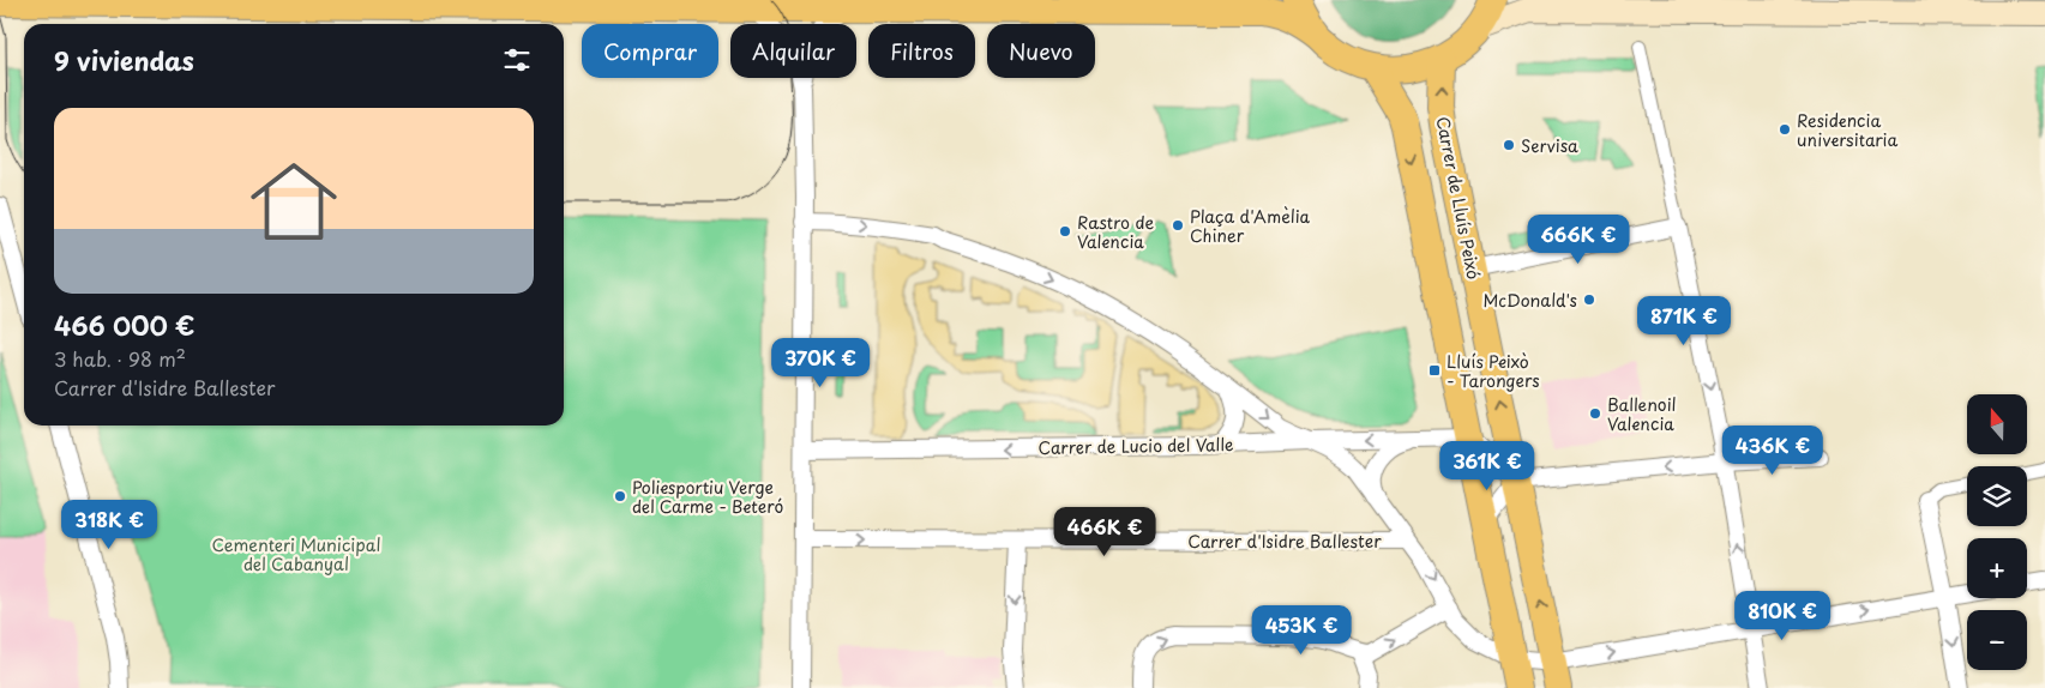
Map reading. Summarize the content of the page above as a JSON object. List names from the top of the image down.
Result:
{
  "streets": {
    "main road": ["Carrer de Lluís Peixó"],
    "street": ["Carrer de Lucio del Valle", "Carrer d'Isidre Ballester"]
  },
  "one_way": ["Carrer de Lucio del Valle", "Carrer d'Isidre Ballester"],
  "parks": ["Cementeri Municipal del Cabanyal"],
  "places": {
    "other": [
      "Residencia universitaria",
      "Servisa",
      "Plaça d'Amèlia Chiner",
      "Rastro de Valencia",
      "McDonald's",
      "Ballenoil Valencia",
      "Poliesportiu Verge del Carme - Beteró"
    ],
    "transit": ["Lluís Peixò - Tarongers"]
  },
  "north": "top",
  "page": {
    "chip": [
      "Comprar",
      "Alquilar",
      "Filtros",
      "Nuevo"
    ],
    "heading": "9 viviendas",
    "list": [
      {
        "name": "466 000 €",
        "note": "3 hab. · 98 m² · Carrer d'Isidre Ballester"
      }
    ],
    "price": [
      "666K €",
      "871K €",
      "370K €",
      "436K €",
      "361K €",
      "318K €",
      "466K €",
      "810K €",
      "453K €"
    ],
    "map_buttons": ["+", "−"]
  }
}
